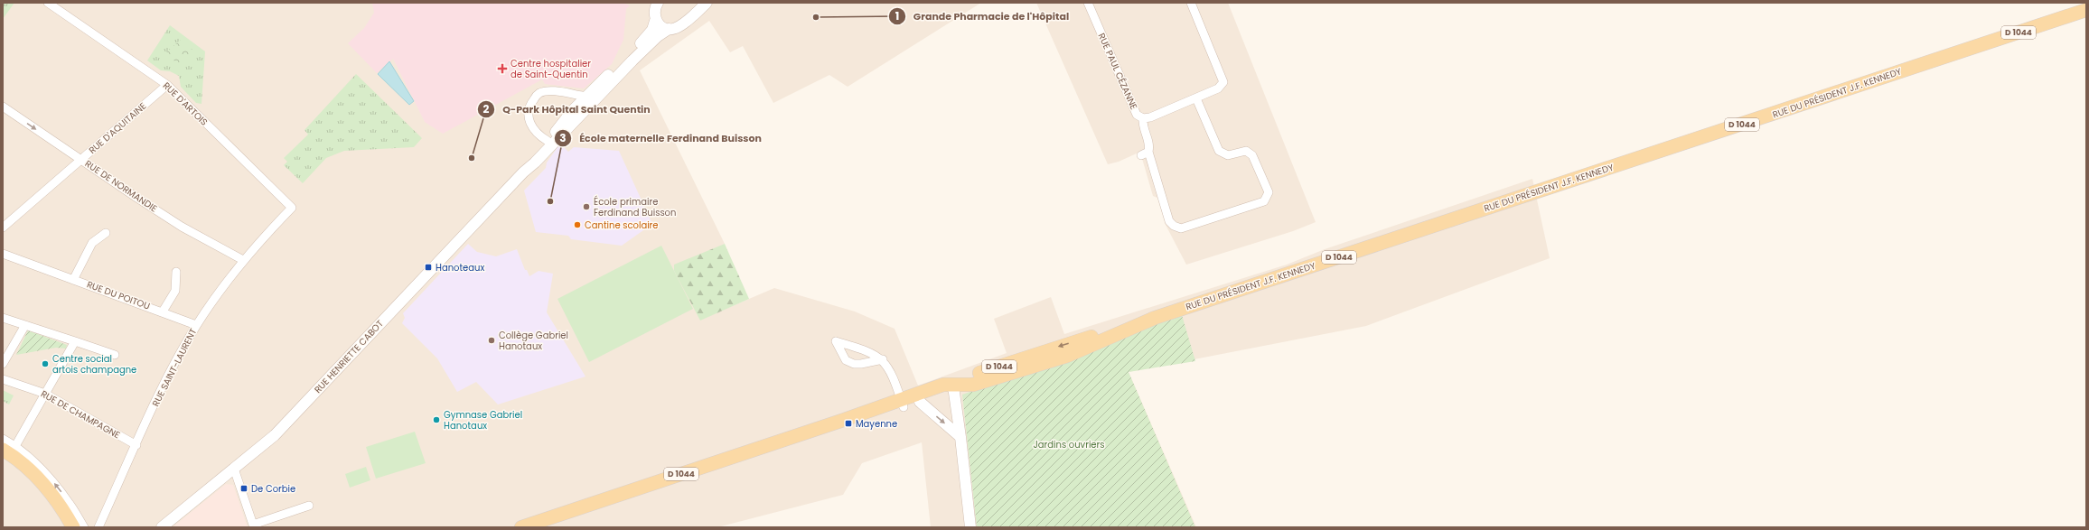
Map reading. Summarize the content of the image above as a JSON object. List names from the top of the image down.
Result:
{
  "streets": {
    "main road": ["D 1044", "RUE DU PRÉSIDENT J.F. KENNEDY"],
    "street": [
      "RUE PAUL CÉZANNE",
      "RUE D'ARTOIS",
      "RUE D'AQUITAINE",
      "RUE DE NORMANDIE",
      "RUE DU POITOU",
      "RUE HENRIETTE CABOT",
      "RUE SAINT-LAURENT",
      "RUE DE CHAMPAGNE"
    ]
  },
  "crossings": [
    ["RUE D'ARTOIS", "RUE D'AQUITAINE"],
    ["RUE D'ARTOIS", "RUE SAINT-LAURENT"],
    ["RUE D'AQUITAINE", "RUE DE NORMANDIE"],
    ["RUE DE NORMANDIE", "RUE SAINT-LAURENT"],
    ["RUE DU POITOU", "RUE SAINT-LAURENT"],
    ["RUE SAINT-LAURENT", "RUE DE CHAMPAGNE"]
  ],
  "parks": ["Jardins ouvriers"],
  "places": {
    "other": [
      "Grande Pharmacie de l'Hôpital",
      "Q-Park Hôpital Saint Quentin",
      "École maternelle Ferdinand Buisson",
      "École primaire Ferdinand Buisson",
      "Cantine scolaire",
      "Collège Gabriel Hanotaux",
      "Centre social artois champagne",
      "Gymnase Gabriel Hanotaux"
    ],
    "health": ["Centre hospitalier de Saint-Quentin"],
    "transit": ["Hanoteaux", "Mayenne", "De Corbie"]
  }
}
